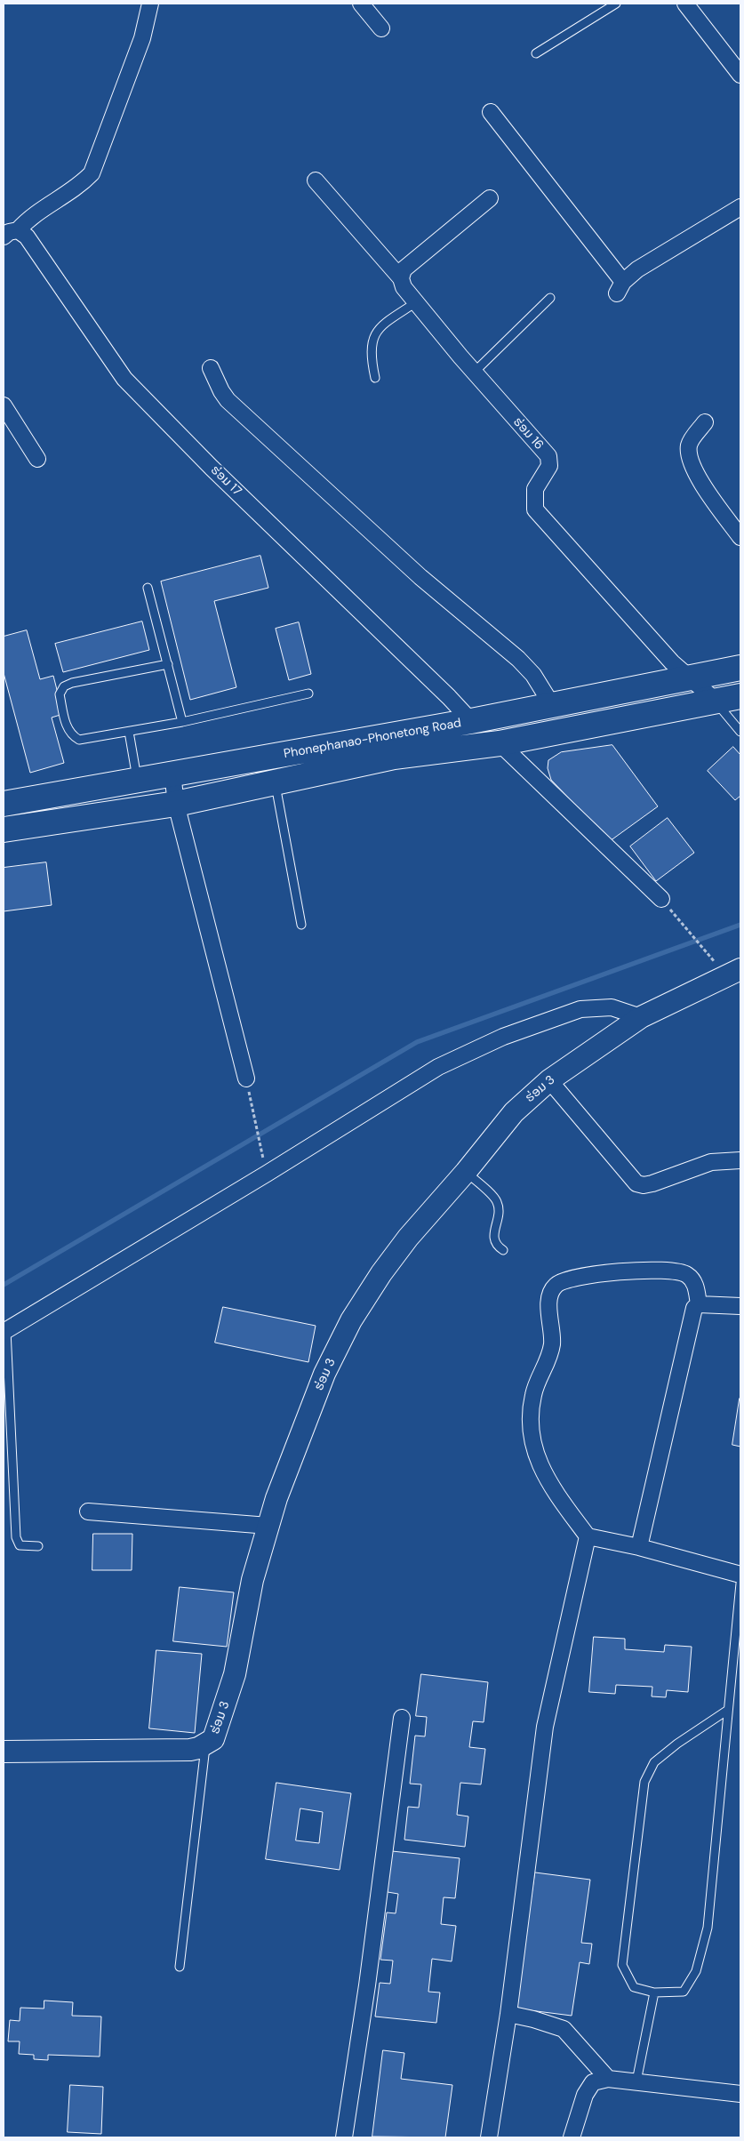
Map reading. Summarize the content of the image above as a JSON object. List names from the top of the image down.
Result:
{
  "streets": {
    "main road": ["Phonephanao-Phonetong Road"],
    "street": ["ຮ່ອມ 16", "ຮ່ອມ 17", "ຮ່ອມ 3"]
  },
  "crossings": [
    ["ຮ່ອມ 16", "Phonephanao-Phonetong Road"],
    ["ຮ່ອມ 17", "Phonephanao-Phonetong Road"]
  ]
}
